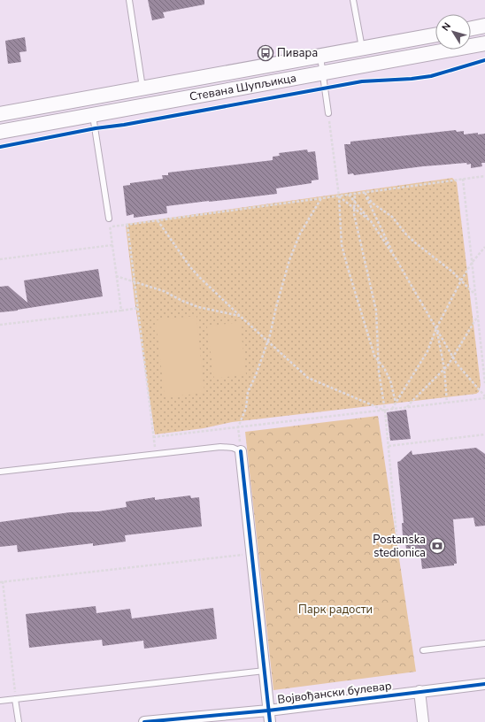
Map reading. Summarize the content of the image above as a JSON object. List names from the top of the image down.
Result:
{
  "streets": {
    "main road": ["Стевана Шупљикца"],
    "street": ["Војвођански булевар"]
  },
  "parks": ["Парк радости"],
  "places": {
    "bus stop": ["Пивара"],
    "bank": ["Postanska stedionica"]
  },
  "north": "top left"
}
